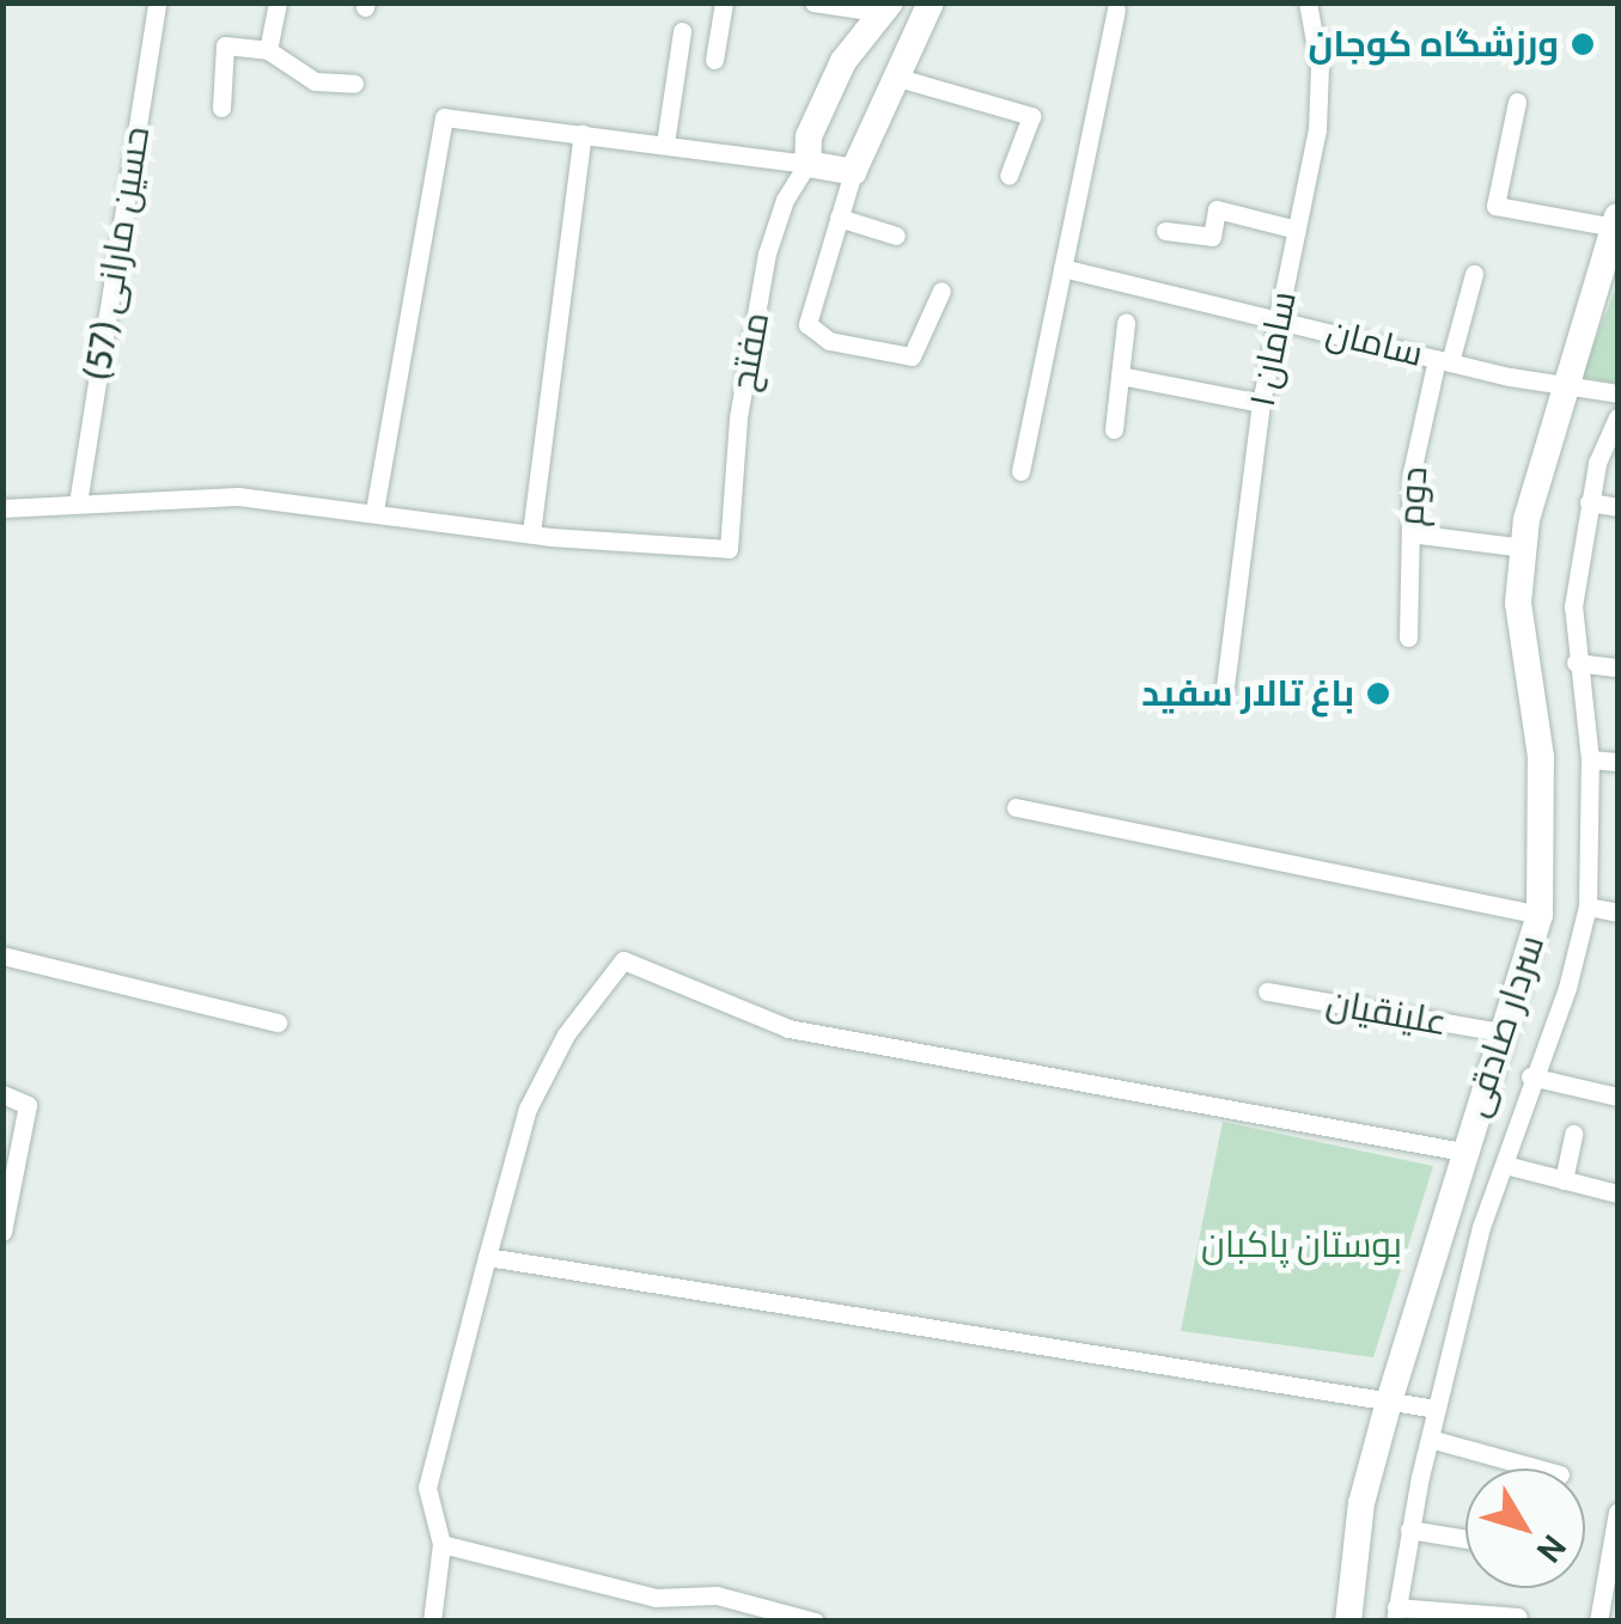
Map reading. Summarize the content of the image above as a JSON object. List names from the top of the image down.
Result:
{
  "streets": {
    "street": [
      "حسین مارانی (57)",
      "سامان",
      "سامان ۱",
      "مفتح",
      "دوم",
      "علینقیان",
      "سردار صادقی"
    ]
  },
  "crossings": [
    ["سامان", "سامان ۱"],
    ["سامان", "دوم"],
    ["سامان", "سردار صادقی"],
    ["علینقیان", "سردار صادقی"]
  ],
  "parks": ["بوستان پاکبان"],
  "places": ["ورزشگاه کوجان", "باغ تالار سفید"],
  "north": "bottom right"
}
